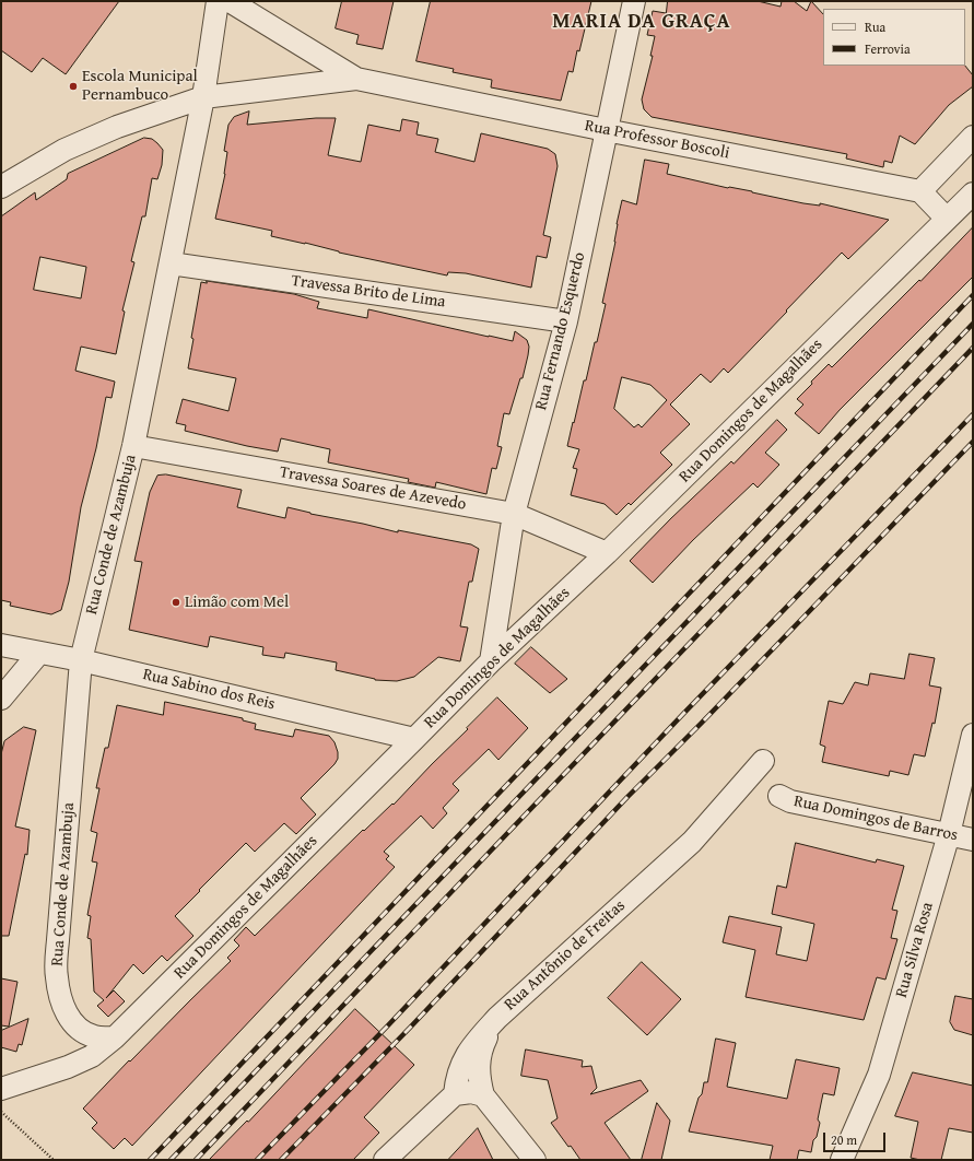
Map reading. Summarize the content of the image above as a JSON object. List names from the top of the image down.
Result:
{
  "streets": {
    "street": [
      "Rua Professor Boscoli",
      "Travessa Brito de Lima",
      "Rua Fernando Esquerdo",
      "Rua Domingos de Magalhães",
      "Travessa Soares de Azevedo",
      "Rua Conde de Azambuja",
      "Rua Sabino dos Reis",
      "Rua Domingos de Barros",
      "Rua Silva Rosa",
      "Rua Antônio de Freitas"
    ]
  },
  "crossings": [
    ["Rua Professor Boscoli", "Rua Fernando Esquerdo"],
    ["Rua Professor Boscoli", "Rua Conde de Azambuja"],
    ["Travessa Brito de Lima", "Rua Fernando Esquerdo"],
    ["Travessa Brito de Lima", "Rua Conde de Azambuja"],
    ["Rua Fernando Esquerdo", "Rua Domingos de Magalhães"],
    ["Rua Fernando Esquerdo", "Travessa Soares de Azevedo"],
    ["Rua Domingos de Magalhães", "Travessa Soares de Azevedo"],
    ["Rua Domingos de Magalhães", "Rua Conde de Azambuja"],
    ["Rua Domingos de Magalhães", "Rua Sabino dos Reis"],
    ["Travessa Soares de Azevedo", "Rua Conde de Azambuja"],
    ["Rua Conde de Azambuja", "Rua Sabino dos Reis"],
    ["Rua Domingos de Barros", "Rua Silva Rosa"]
  ],
  "districts": ["MARIA DA GRAÇA"],
  "places": ["Escola Municipal Pernambuco", "Limão com Mel"],
  "legend": ["Rua", "Ferrovia"],
  "scale_bar": "20 m"
}
